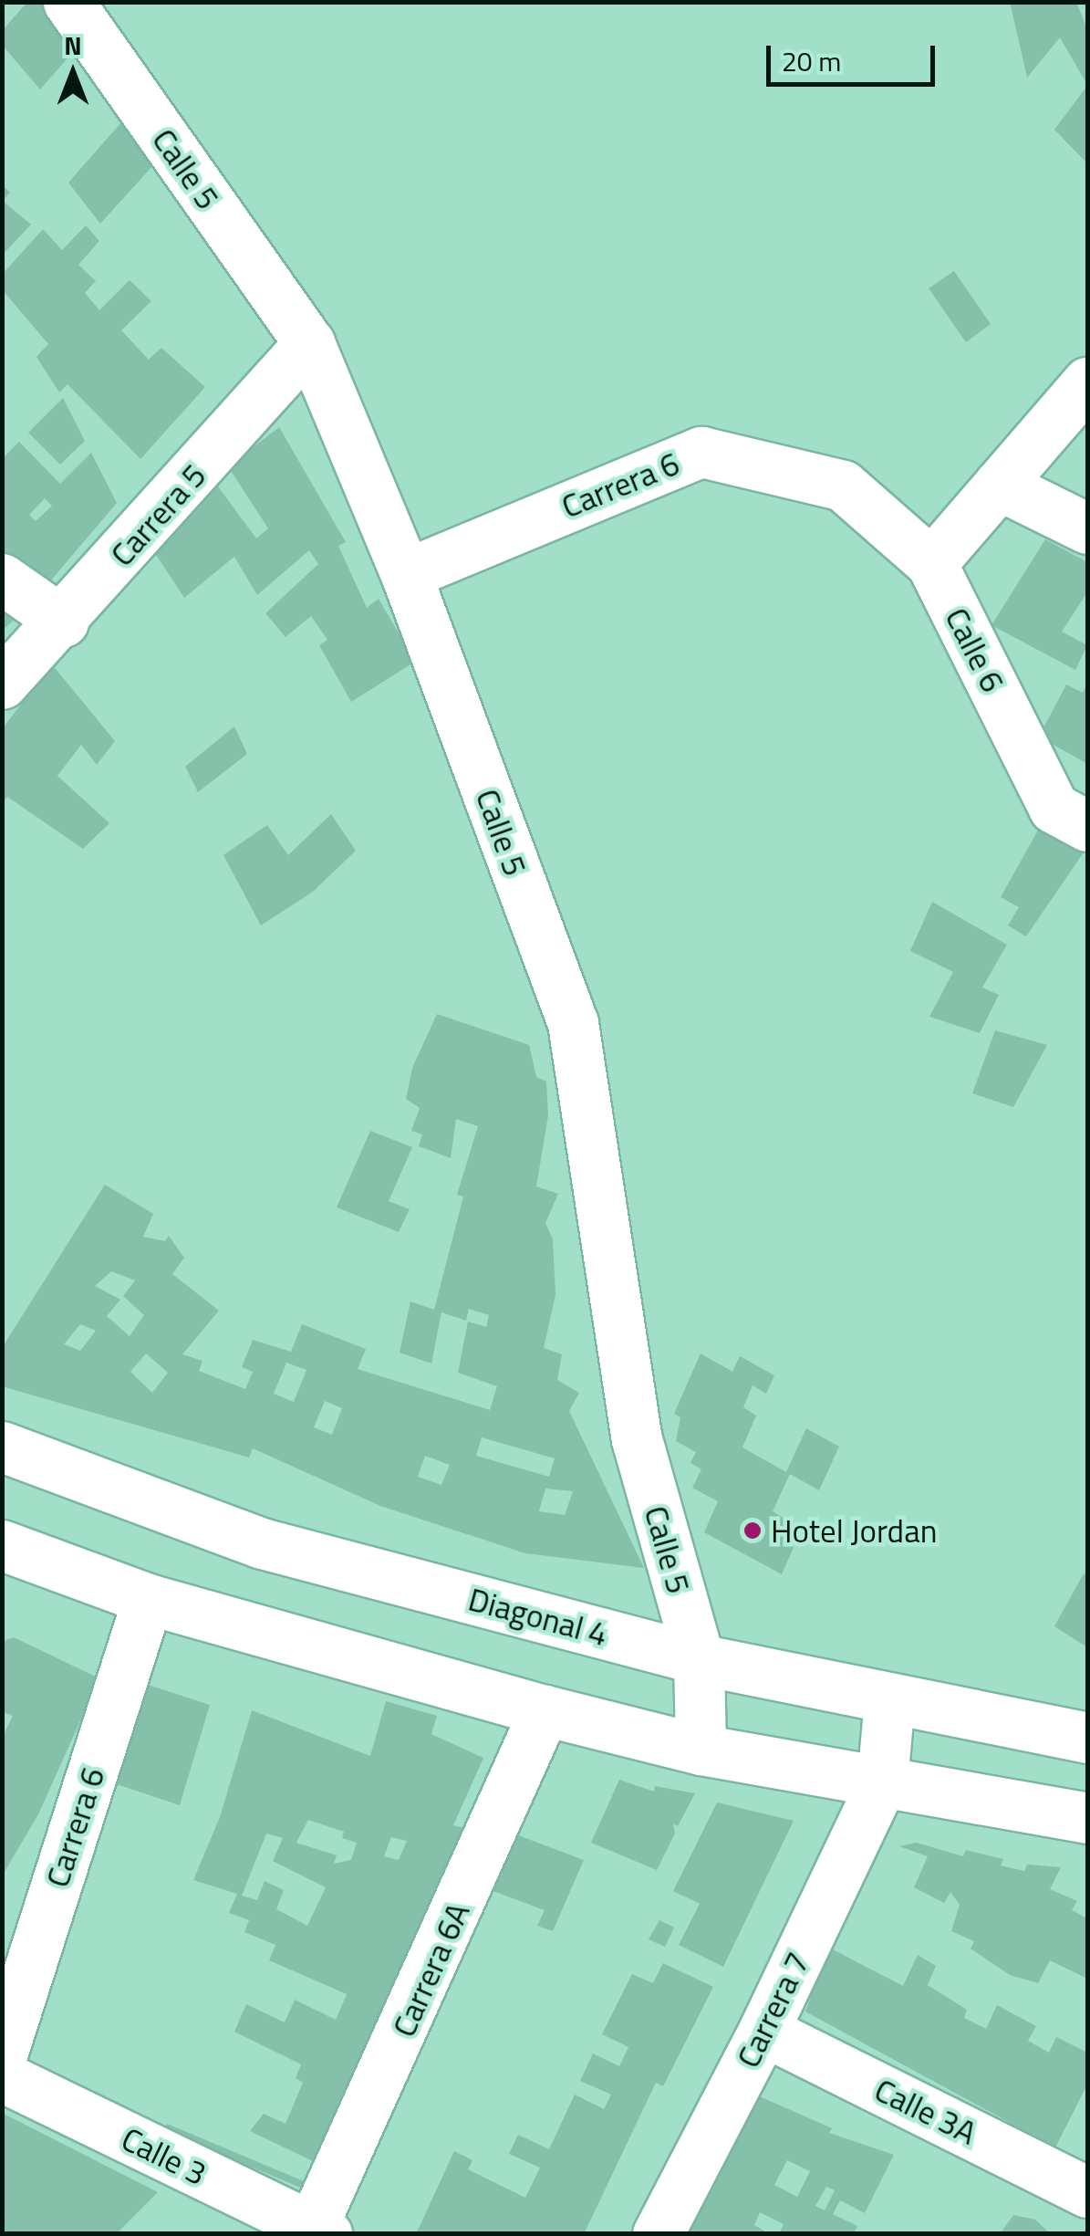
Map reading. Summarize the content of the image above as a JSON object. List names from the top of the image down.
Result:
{
  "streets": {
    "street": [
      "Calle 5",
      "Carrera 6",
      "Carrera 5",
      "Calle 6",
      "Diagonal 4",
      "Carrera 6A",
      "Carrera 7",
      "Calle 3A",
      "Calle 3"
    ]
  },
  "crossings": [
    ["Calle 5", "Carrera 6"],
    ["Calle 5", "Carrera 5"],
    ["Calle 5", "Diagonal 4"],
    ["Carrera 6", "Calle 6"],
    ["Carrera 6A", "Calle 3"],
    ["Carrera 7", "Calle 3A"]
  ],
  "places": ["Hotel Jordan"],
  "scale_bar": "20 m",
  "north": "top"
}
